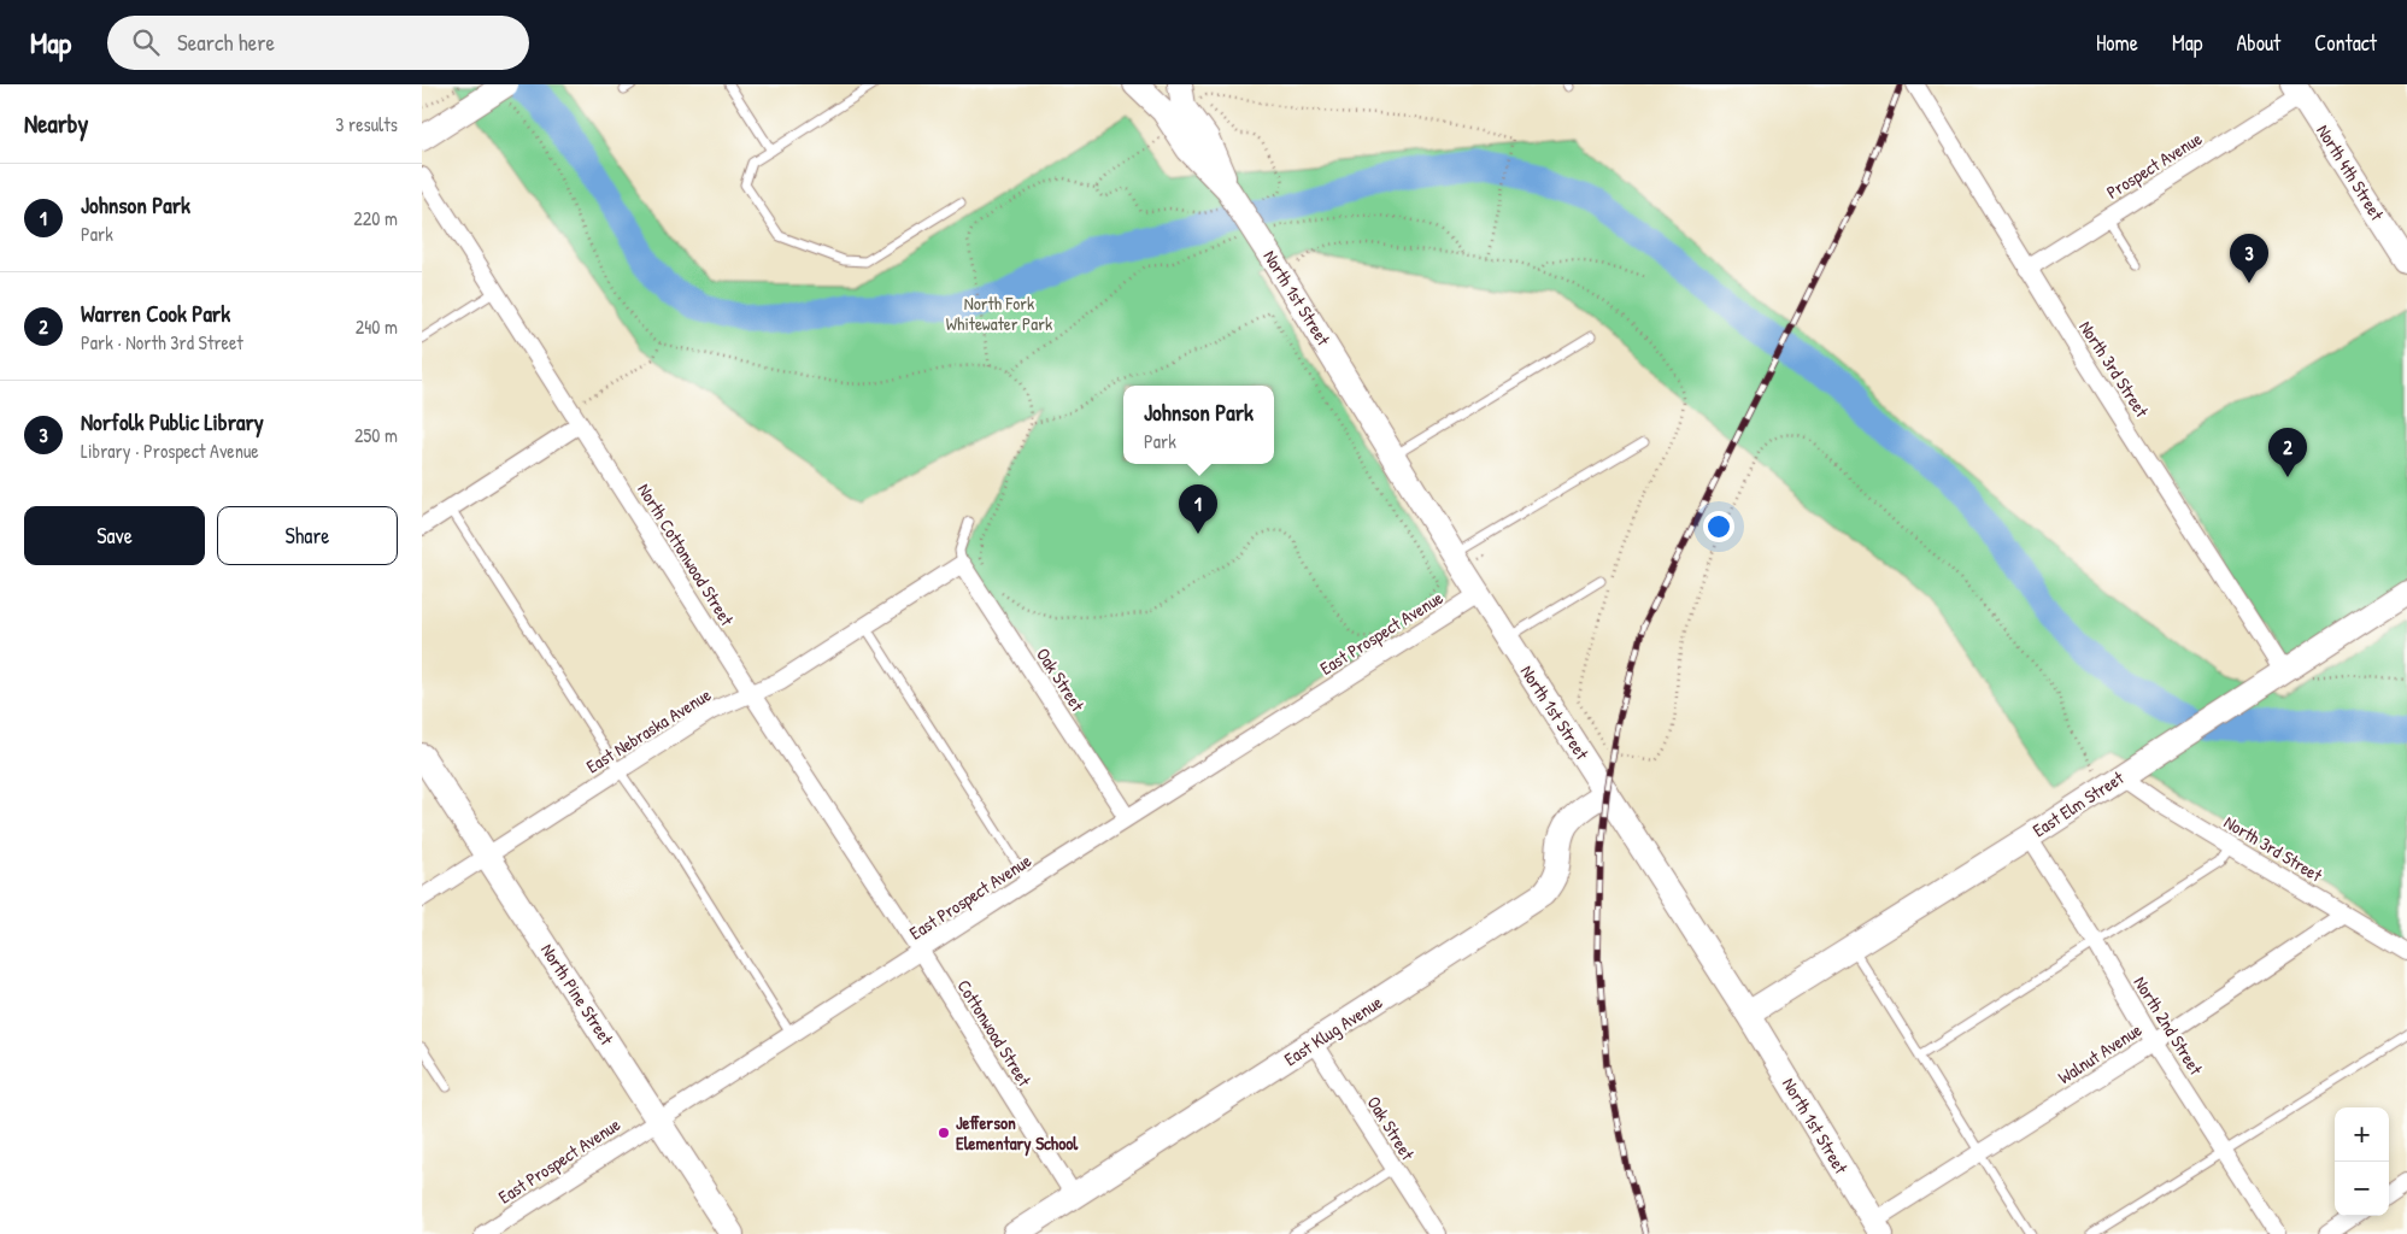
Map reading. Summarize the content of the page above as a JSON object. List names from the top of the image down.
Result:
{
  "streets": {
    "street": [
      "Prospect Avenue",
      "North 4th Street",
      "North 1st Street",
      "North 3rd Street",
      "North Cottonwood Street",
      "East Prospect Avenue",
      "Oak Street",
      "East Nebraska Avenue",
      "East Elm Street",
      "North Pine Street",
      "North 2nd Street",
      "East Klug Avenue",
      "Cottonwood Street",
      "Walnut Avenue"
    ]
  },
  "crossings": [
    ["Prospect Avenue", "North 4th Street"],
    ["Prospect Avenue", "North 3rd Street"],
    ["North 1st Street", "East Prospect Avenue"],
    ["North 1st Street", "East Elm Street"],
    ["North 1st Street", "East Klug Avenue"],
    ["North 1st Street", "Walnut Avenue"],
    ["North 3rd Street", "East Elm Street"],
    ["North 3rd Street", "Walnut Avenue"],
    ["North Cottonwood Street", "East Prospect Avenue"],
    ["North Cottonwood Street", "East Nebraska Avenue"],
    ["North Cottonwood Street", "Cottonwood Street"],
    ["East Prospect Avenue", "Oak Street"],
    ["East Prospect Avenue", "North Pine Street"],
    ["East Prospect Avenue", "Cottonwood Street"],
    ["Oak Street", "East Nebraska Avenue"],
    ["Oak Street", "East Klug Avenue"],
    ["East Nebraska Avenue", "North Pine Street"],
    ["East Elm Street", "North 2nd Street"],
    ["North 2nd Street", "Walnut Avenue"],
    ["East Klug Avenue", "Cottonwood Street"]
  ],
  "parks": ["North Fork Whitewater Park"],
  "places": ["Jefferson Elementary School"],
  "page": {
    "header": "Map",
    "search": "Search here",
    "nav": [
      "Home",
      "Map",
      "About",
      "Contact"
    ],
    "heading": ["Nearby", "3 results"],
    "list": [
      {
        "mark": "1",
        "name": "Johnson Park",
        "note": "Park",
        "value": "220 m"
      },
      {
        "mark": "2",
        "name": "Warren Cook Park",
        "note": "Park · North 3rd Street",
        "value": "240 m"
      },
      {
        "mark": "3",
        "name": "Norfolk Public Library",
        "note": "Library · Prospect Avenue",
        "value": "250 m"
      }
    ],
    "pins": ["3", "2", "1"],
    "popup": ["Johnson Park", "Park"],
    "buttons": ["Save", "Share"],
    "map_buttons": ["+", "−"]
  }
}
